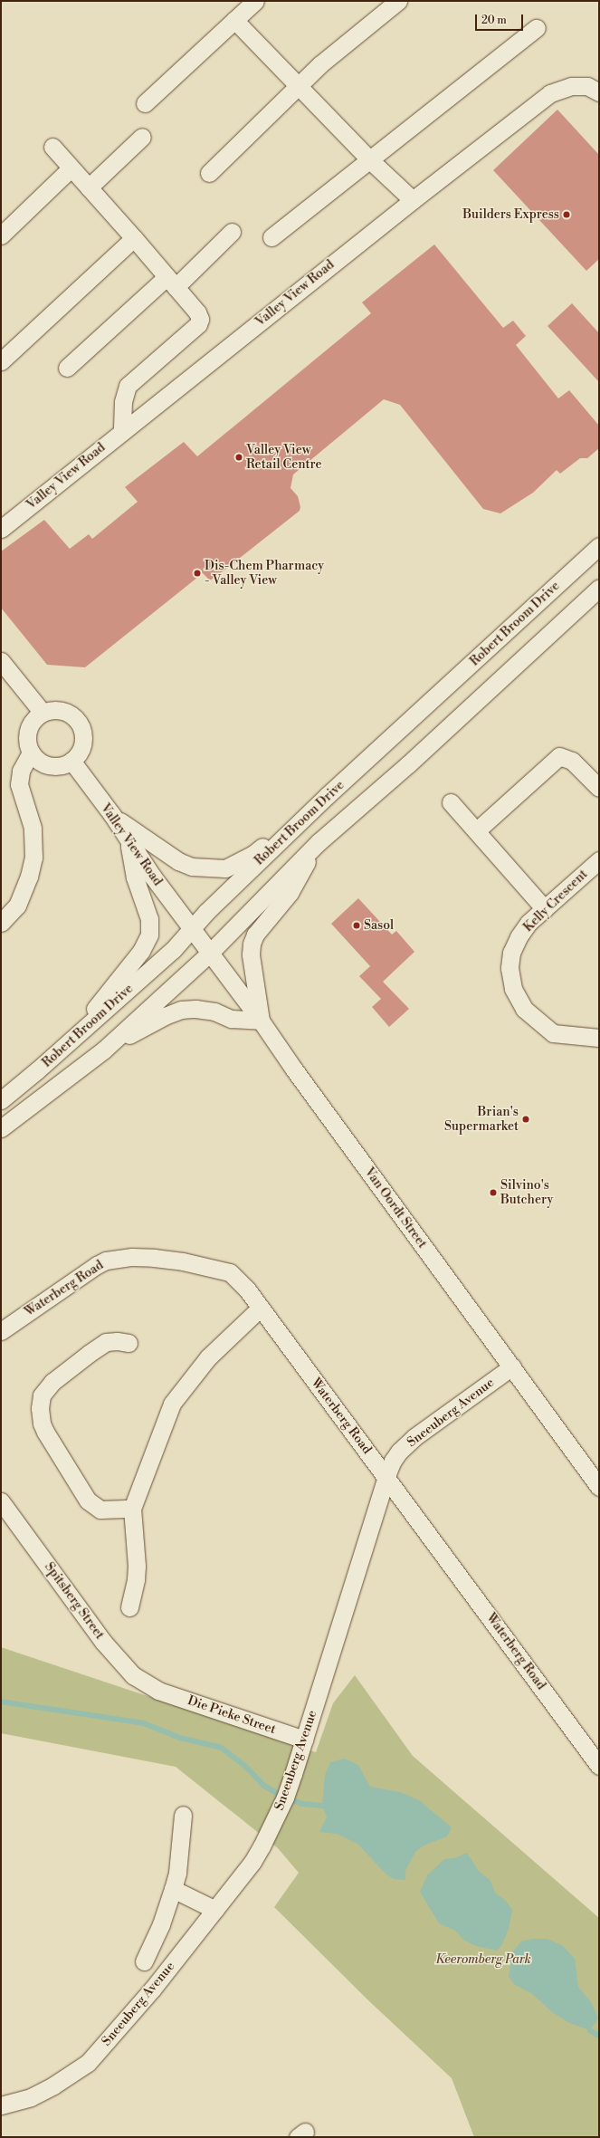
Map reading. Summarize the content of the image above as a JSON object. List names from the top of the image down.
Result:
{
  "streets": {
    "street": [
      "Valley View Road",
      "Robert Broom Drive",
      "Kelly Crescent",
      "Van Oordt Street",
      "Waterberg Road",
      "Sneeuberg Avenue",
      "Spitsberg Street",
      "Die Pieke Street"
    ]
  },
  "crossings": [
    ["Valley View Road", "Robert Broom Drive"],
    ["Valley View Road", "Van Oordt Street"],
    ["Robert Broom Drive", "Van Oordt Street"],
    ["Van Oordt Street", "Sneeuberg Avenue"],
    ["Waterberg Road", "Sneeuberg Avenue"],
    ["Sneeuberg Avenue", "Die Pieke Street"],
    ["Spitsberg Street", "Die Pieke Street"]
  ],
  "parks": ["Keeromberg Park"],
  "places": [
    "Builders Express",
    "Valley View Retail Centre",
    "Dis-Chem Pharmacy - Valley View",
    "Sasol",
    "Brian's Supermarket",
    "Silvino's Butchery"
  ],
  "scale_bar": "20 m"
}
